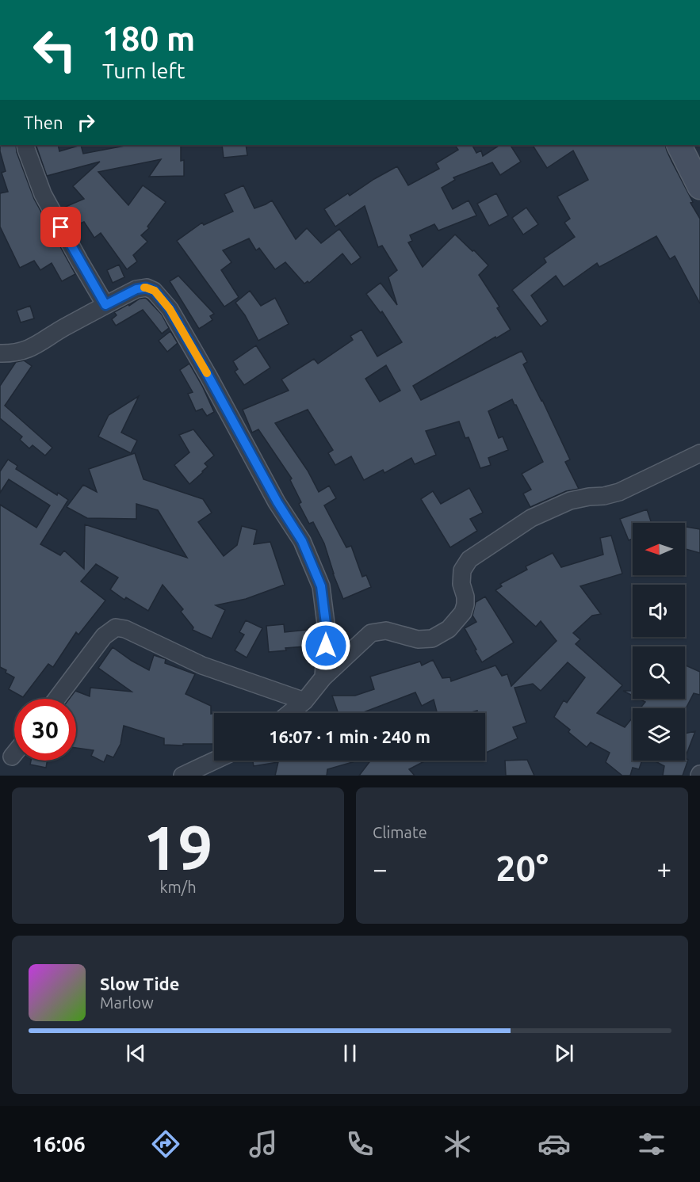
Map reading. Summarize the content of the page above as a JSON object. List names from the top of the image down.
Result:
{
  "north": "left",
  "page": {
    "turn": ["180 m", "Turn left"],
    "then": "Then",
    "limit": "30",
    "trip": "16:07 · 1 min · 240 m",
    "tile": [
      ["19", "km/h"],
      "Climate"
    ],
    "heat": ["−", "20°", "+"],
    "song": ["Slow Tide", "Marlow"],
    "tabs": "16:06"
  }
}
